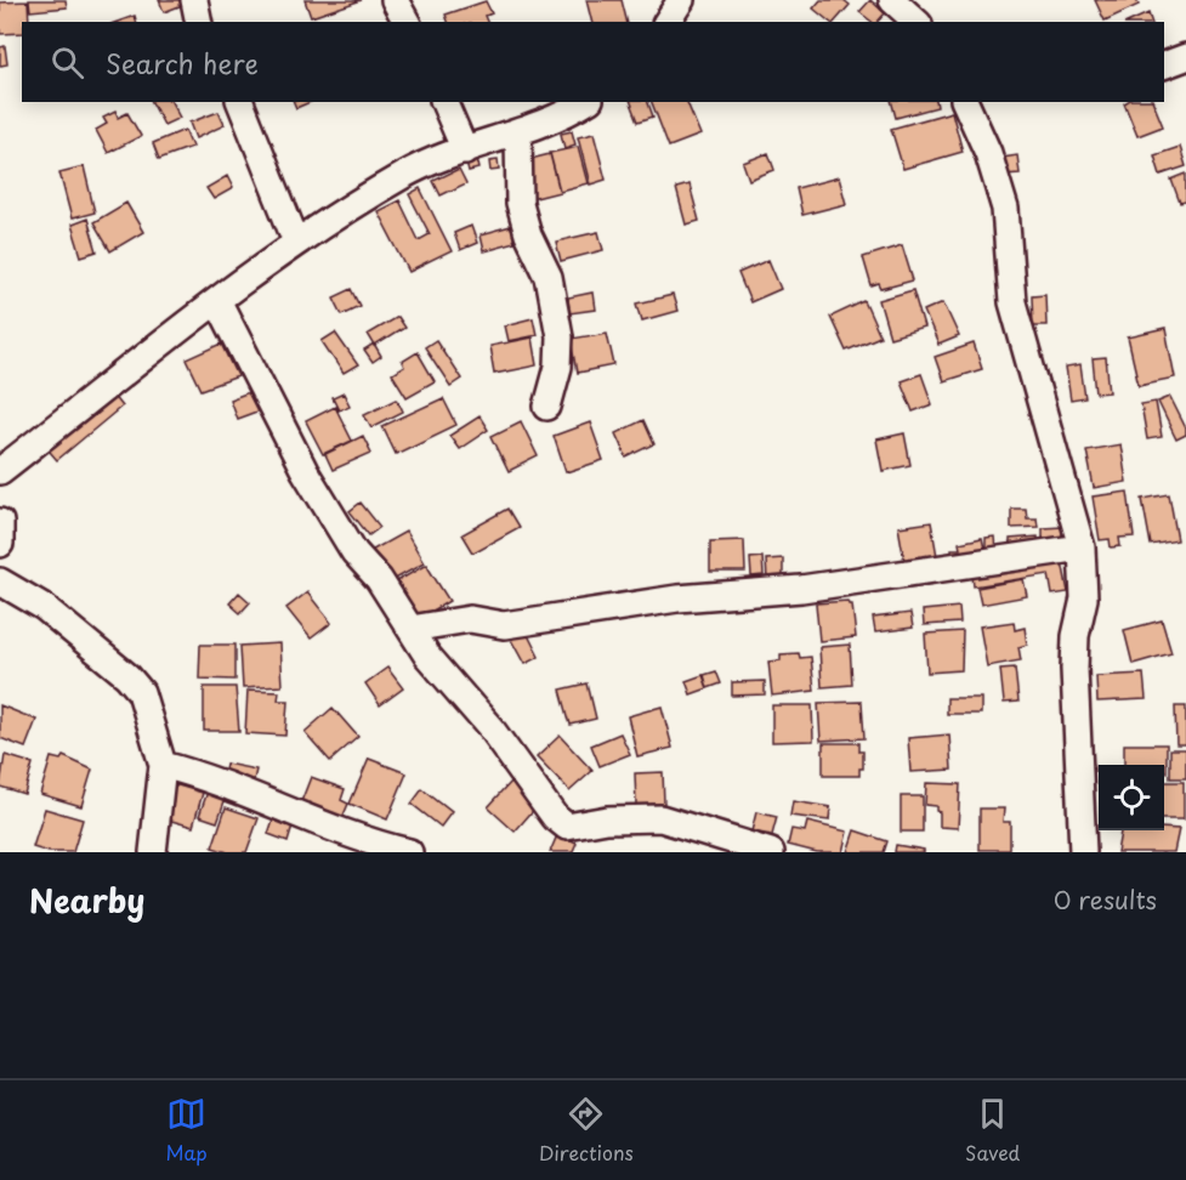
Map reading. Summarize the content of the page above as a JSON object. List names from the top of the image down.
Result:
{
  "page": {
    "search": "Search here",
    "heading": ["Nearby", "0 results"],
    "nav": ["Map", "Directions", "Saved"]
  }
}
